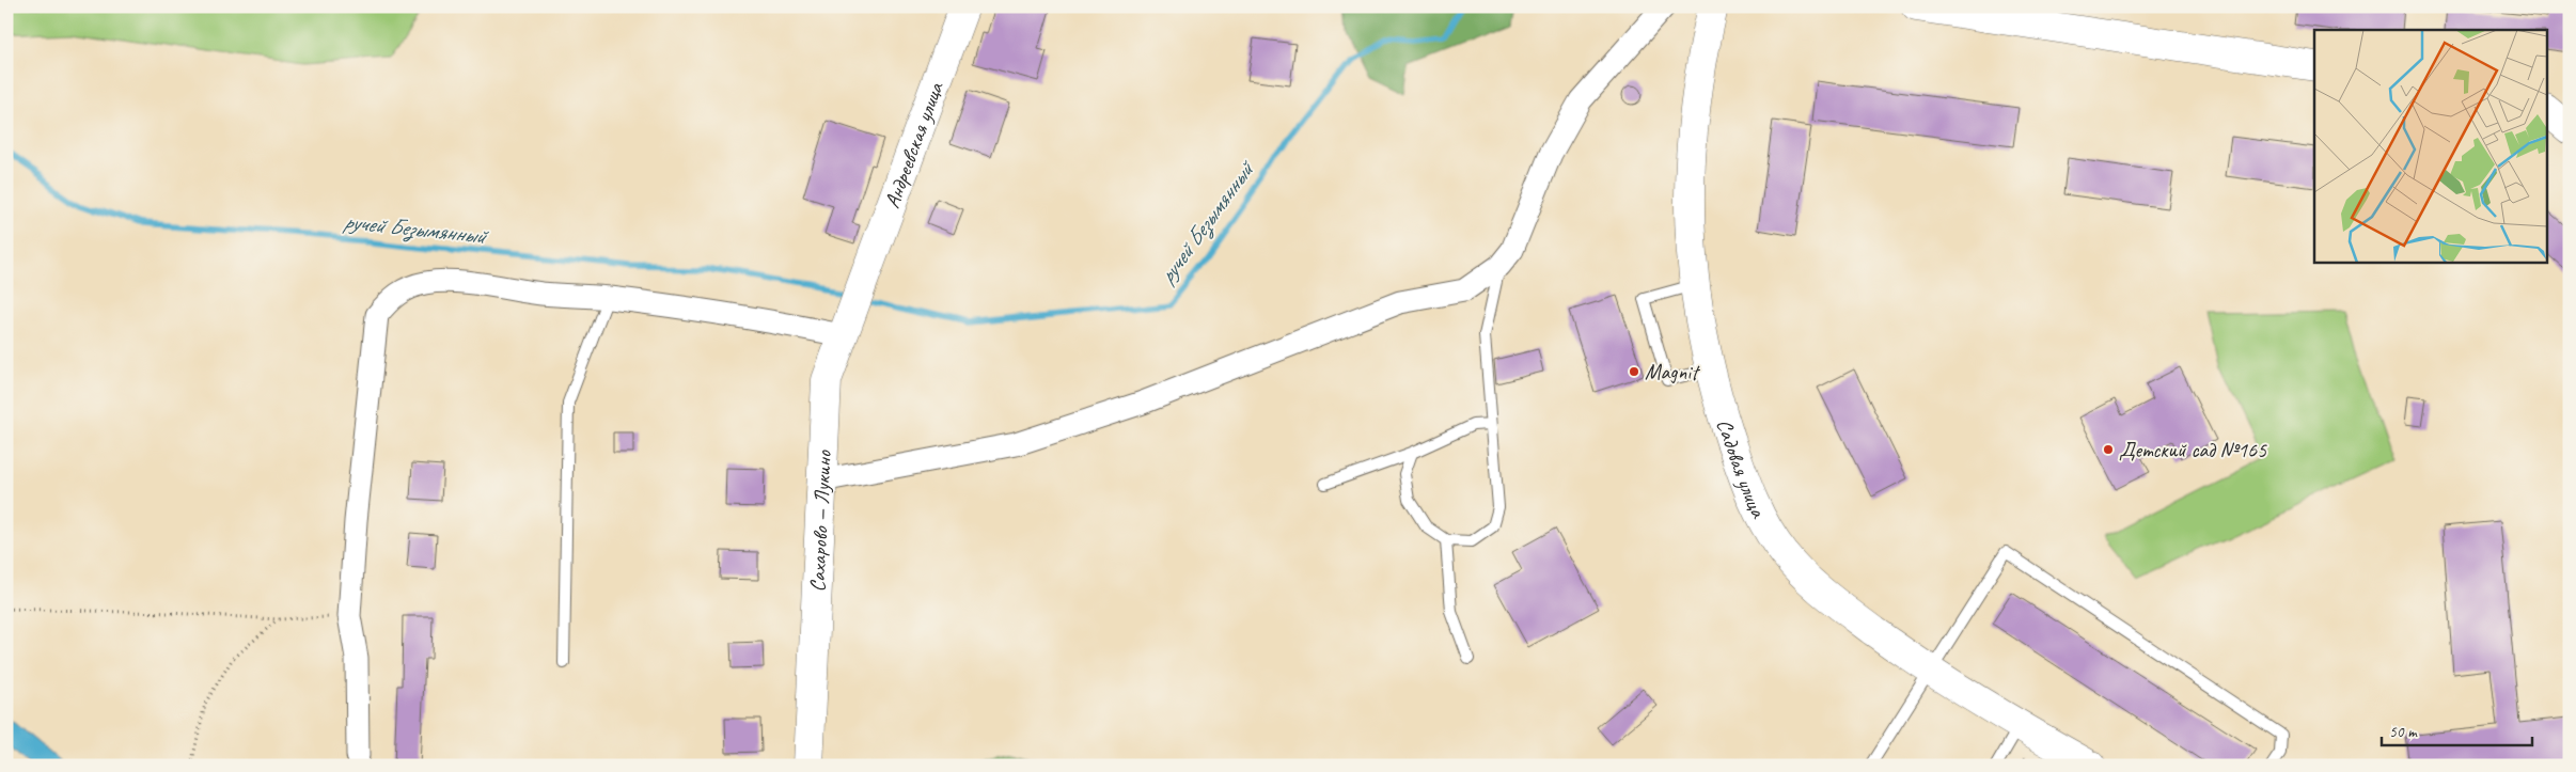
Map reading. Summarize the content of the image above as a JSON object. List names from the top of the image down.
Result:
{
  "streets": {
    "street": ["Андреевская улица", "Садовая улица", "Сахарово — Лукино"]
  },
  "crossings": [
    ["Андреевская улица", "Сахарово — Лукино"]
  ],
  "water": ["ручей Безымянный"],
  "places": ["Magnit", "Детский сад №165"],
  "scale_bar": "50 m"
}
